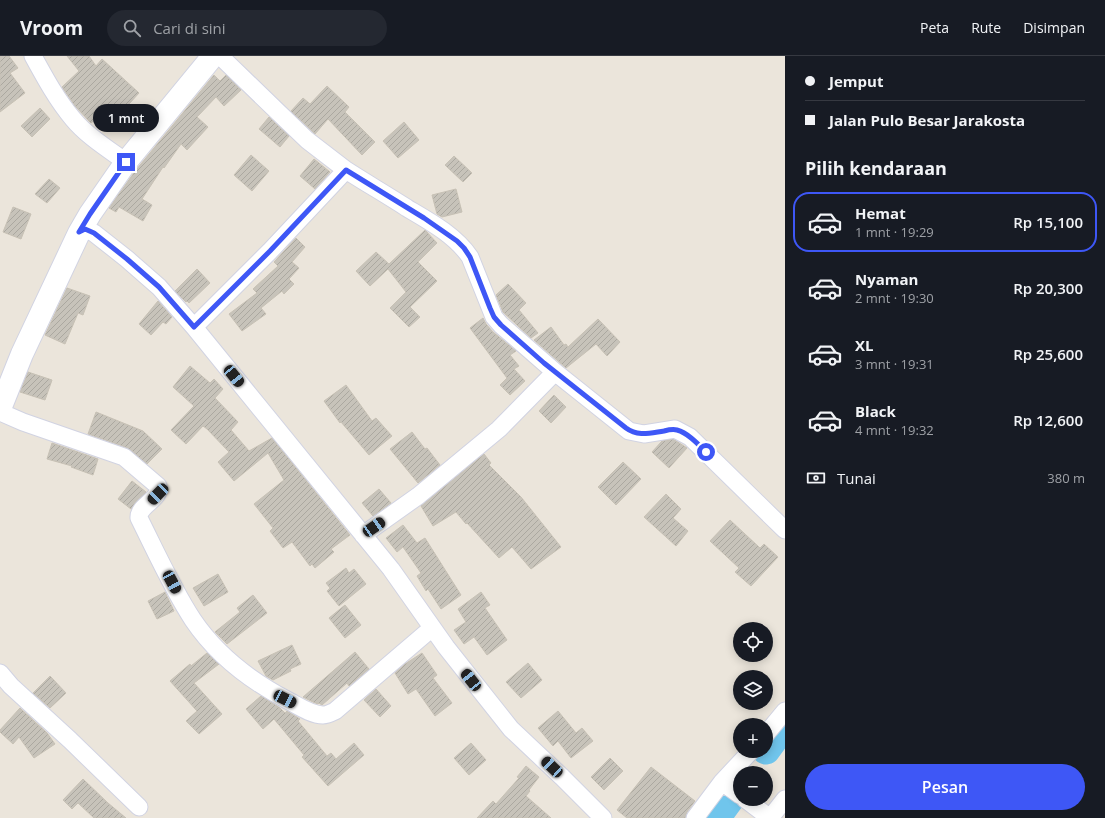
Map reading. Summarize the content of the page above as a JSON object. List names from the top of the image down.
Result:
{
  "page": {
    "header": "Vroom",
    "search": "Cari di sini",
    "nav": ["Peta", "Rute", "Disimpan"],
    "banner": ["Jemput", "Jalan Pulo Besar Jarakosta"],
    "bubble": "1 mnt",
    "heading": "Pilih kendaraan",
    "list": [
      {
        "name": "Hemat",
        "note": "1 mnt · 19:29",
        "value": "Rp 15,100"
      },
      {
        "name": "Nyaman",
        "note": "2 mnt · 19:30",
        "value": "Rp 20,300"
      },
      {
        "name": "XL",
        "note": "3 mnt · 19:31",
        "value": "Rp 25,600"
      },
      {
        "name": "Black",
        "note": "4 mnt · 19:32",
        "value": "Rp 12,600"
      }
    ],
    "pay": ["Tunai", "380 m"],
    "map_buttons": ["+", "−"],
    "buttons": "Pesan"
  }
}
